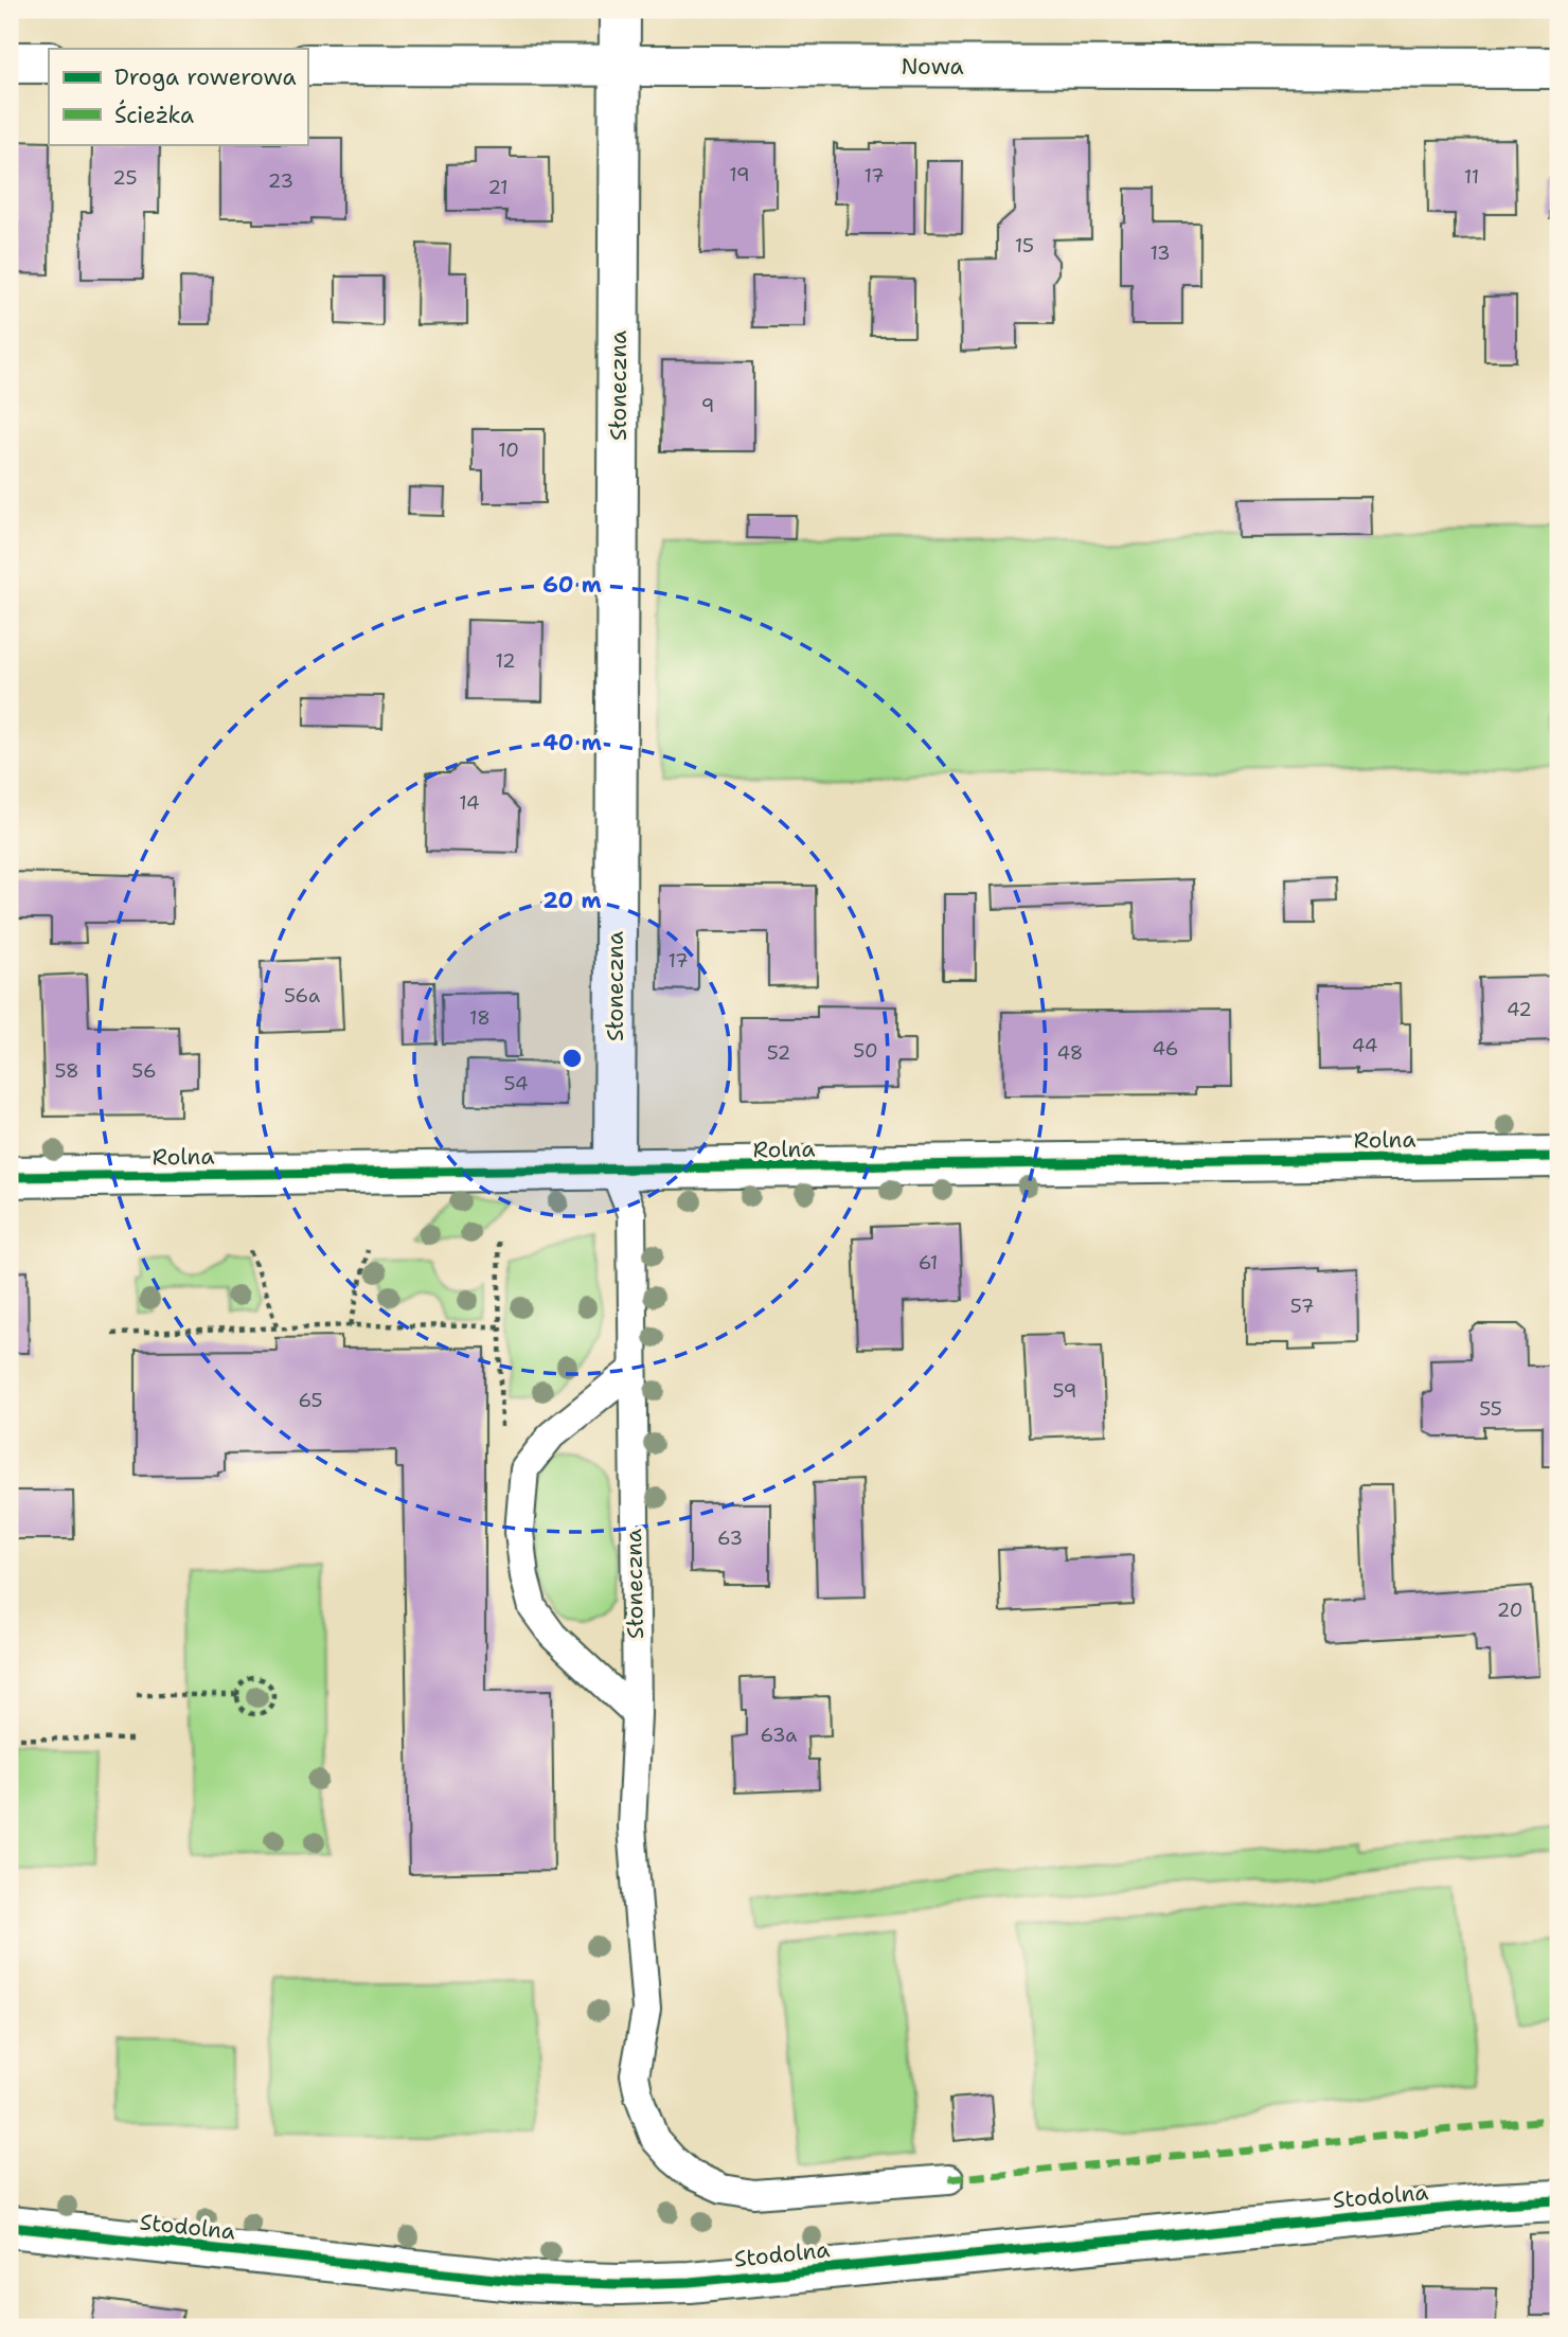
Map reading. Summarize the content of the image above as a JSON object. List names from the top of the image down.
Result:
{
  "streets": {
    "street": [
      "Nowa",
      "Słoneczna",
      "Rolna",
      "Stodolna"
    ]
  },
  "crossings": [
    ["Nowa", "Słoneczna"],
    ["Słoneczna", "Rolna"]
  ],
  "house_numbers": [
    "19",
    "17",
    "11",
    "25",
    "23",
    "21",
    "15",
    "13",
    "9",
    "10",
    "12",
    "14",
    "17",
    "56a",
    "42",
    "18",
    "44",
    "46",
    "50",
    "52",
    "48",
    "58",
    "56",
    "54",
    "61",
    "57",
    "59",
    "65",
    "55",
    "63",
    "20",
    "63a"
  ],
  "legend": ["Droga rowerowa", "Ścieżka"],
  "rings": ["60 m", "40 m", "20 m"]
}
